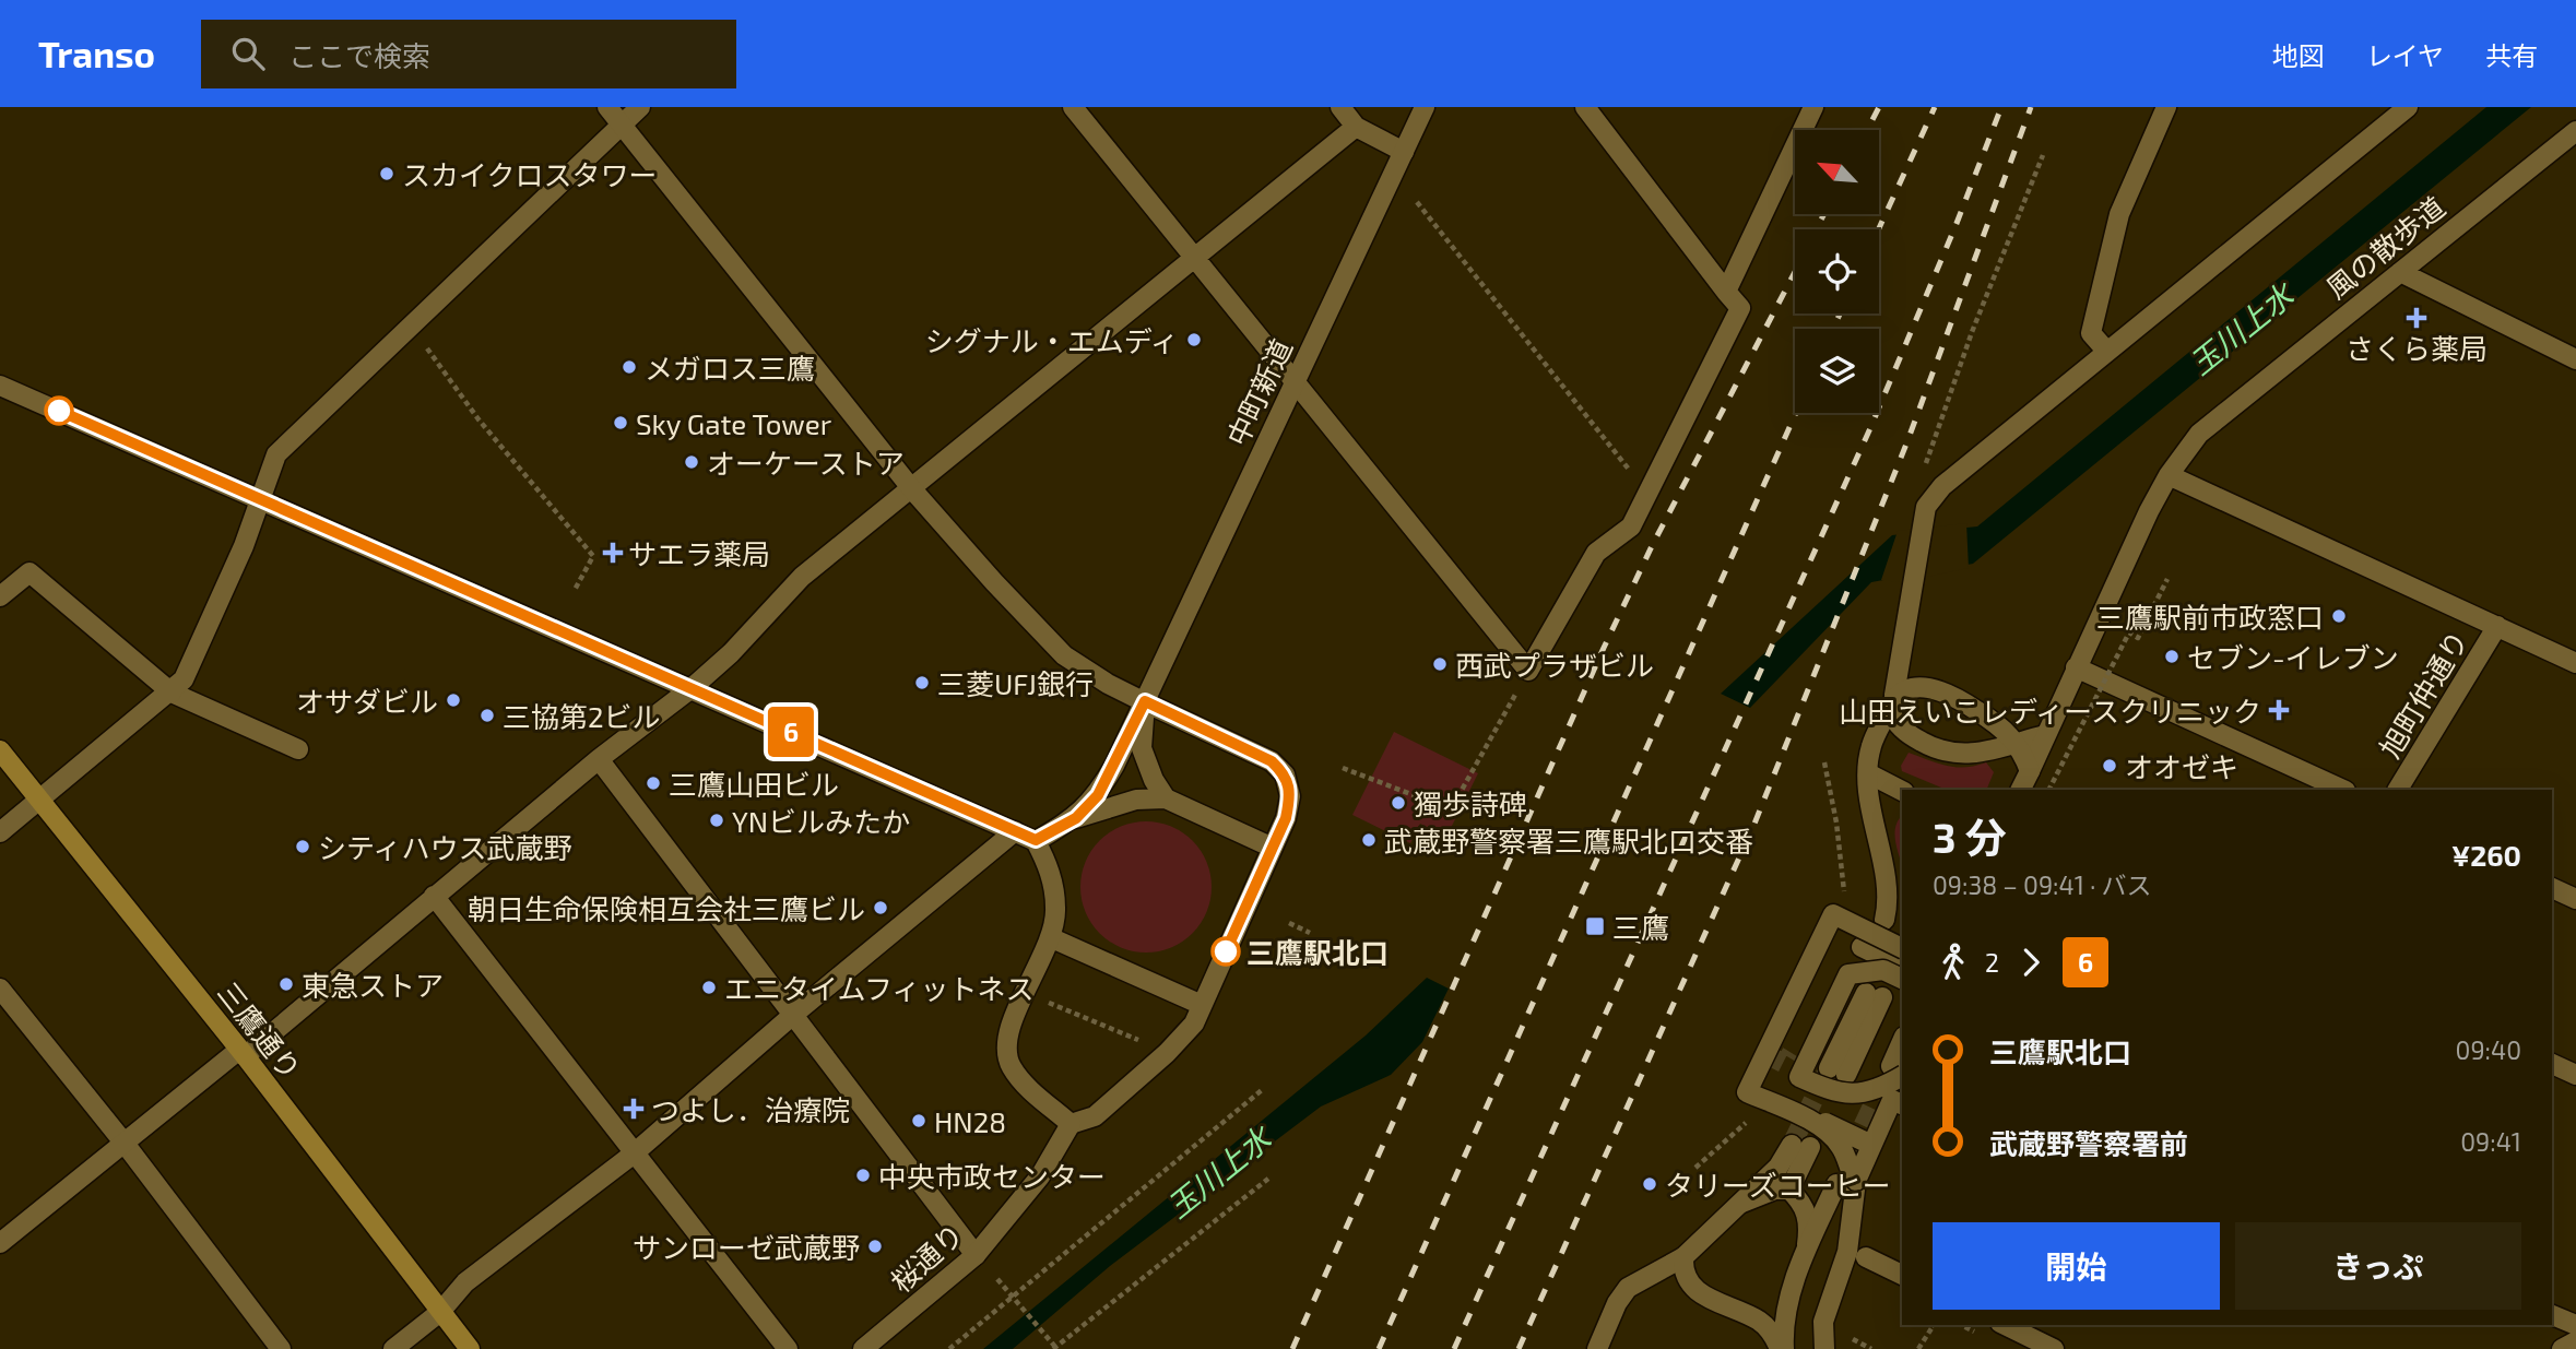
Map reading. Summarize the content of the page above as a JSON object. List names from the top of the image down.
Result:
{
  "streets": {
    "main road": ["三鷹通り"],
    "street": [
      "風の散歩道",
      "中町新道",
      "旭町仲通り",
      "桜通り"
    ]
  },
  "water": ["玉川上水"],
  "places": {
    "other": [
      "スカイクロスタワー",
      "シグナル・エムディ",
      "メガロス三鷹",
      "Sky Gate Tower",
      "オーケーストア",
      "三鷹駅前市政窓口",
      "セブン-イレブン",
      "西武プラザビル",
      "三菱UFJ銀行",
      "オサダビル",
      "三協第2ビル",
      "オオゼキ",
      "三鷹山田ビル",
      "獨歩詩碑",
      "YNビルみたか",
      "武蔵野警察署三鷹駅北口交番",
      "シティハウス武蔵野",
      "朝日生命保険相互会社三鷹ビル",
      "三鷹駅北口",
      "東急ストア",
      "エニタイムフィットネス",
      "HN28",
      "中央市政センター",
      "タリーズコーヒー",
      "サンローゼ武蔵野"
    ],
    "health": [
      "さくら薬局",
      "サエラ薬局",
      "山田えいこレディースクリニック",
      "つよし．治療院"
    ],
    "transit": ["三鷹"]
  },
  "lines": ["bus line 6"],
  "north": "top left",
  "page": {
    "header": "Transo",
    "search": "ここで検索",
    "nav": ["地図", "レイヤ", "共有"],
    "on_map": "6",
    "heading": ["3 分", "09:38 – 09:41 · バス", "¥260"],
    "legs": ["2", "6"],
    "list": [
      {
        "name": "三鷹駅北口",
        "value": "09:40"
      },
      {
        "name": "武蔵野警察署前",
        "value": "09:41"
      }
    ],
    "buttons": ["開始", "きっぷ"]
  }
}
